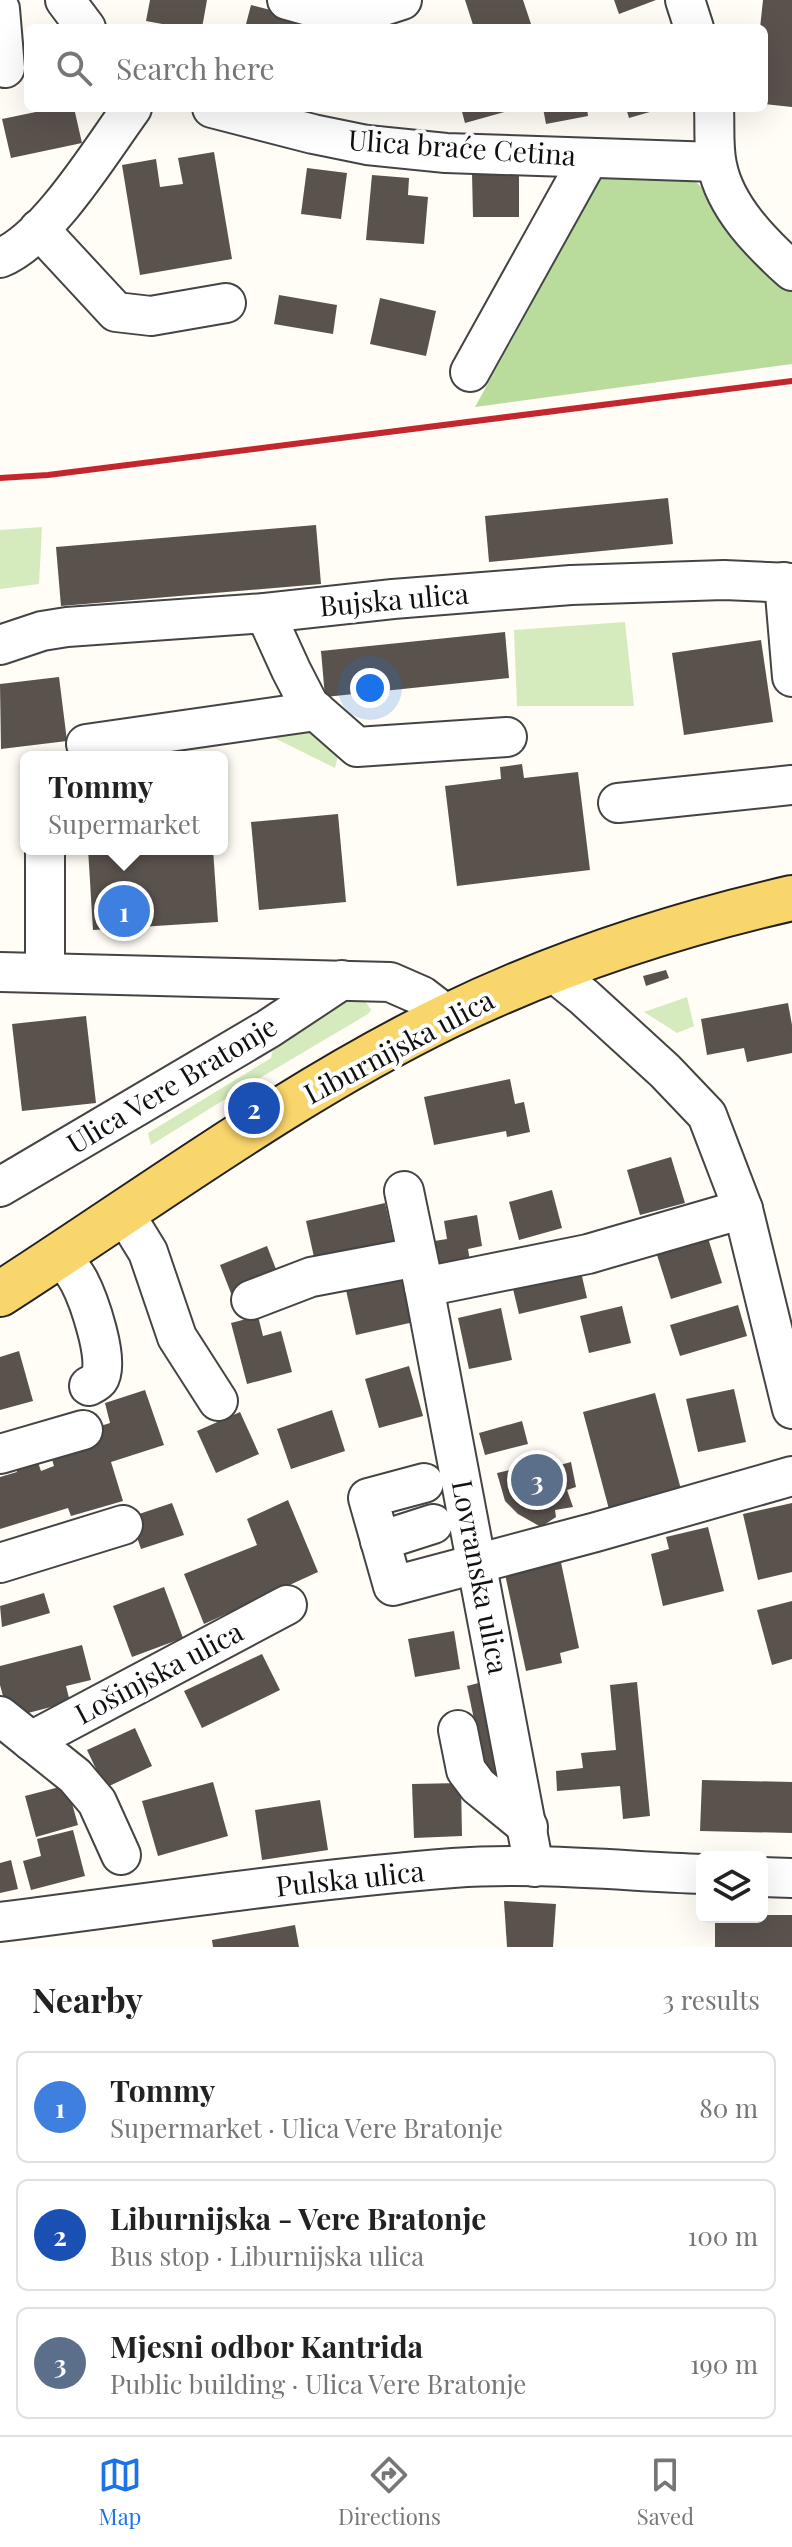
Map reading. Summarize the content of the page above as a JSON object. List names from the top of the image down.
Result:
{
  "streets": {
    "main road": ["Liburnijska ulica"],
    "street": [
      "Ulica braće Cetina",
      "Bujska ulica",
      "Ulica Vere Bratonje",
      "Lovranska ulica",
      "Lošinjska ulica",
      "Pulska ulica"
    ]
  },
  "crossings": [
    ["Liburnijska ulica", "Ulica Vere Bratonje"],
    ["Lovranska ulica", "Pulska ulica"]
  ],
  "page": {
    "search": "Search here",
    "popup": ["Tommy", "Supermarket"],
    "pins": ["1", "2", "3"],
    "heading": ["Nearby", "3 results"],
    "list": [
      {
        "mark": "1",
        "name": "Tommy",
        "note": "Supermarket · Ulica Vere Bratonje",
        "value": "80 m"
      },
      {
        "mark": "2",
        "name": "Liburnijska - Vere Bratonje",
        "note": "Bus stop · Liburnijska ulica",
        "value": "100 m"
      },
      {
        "mark": "3",
        "name": "Mjesni odbor Kantrida",
        "note": "Public building · Ulica Vere Bratonje",
        "value": "190 m"
      }
    ],
    "nav": ["Map", "Directions", "Saved"]
  }
}
